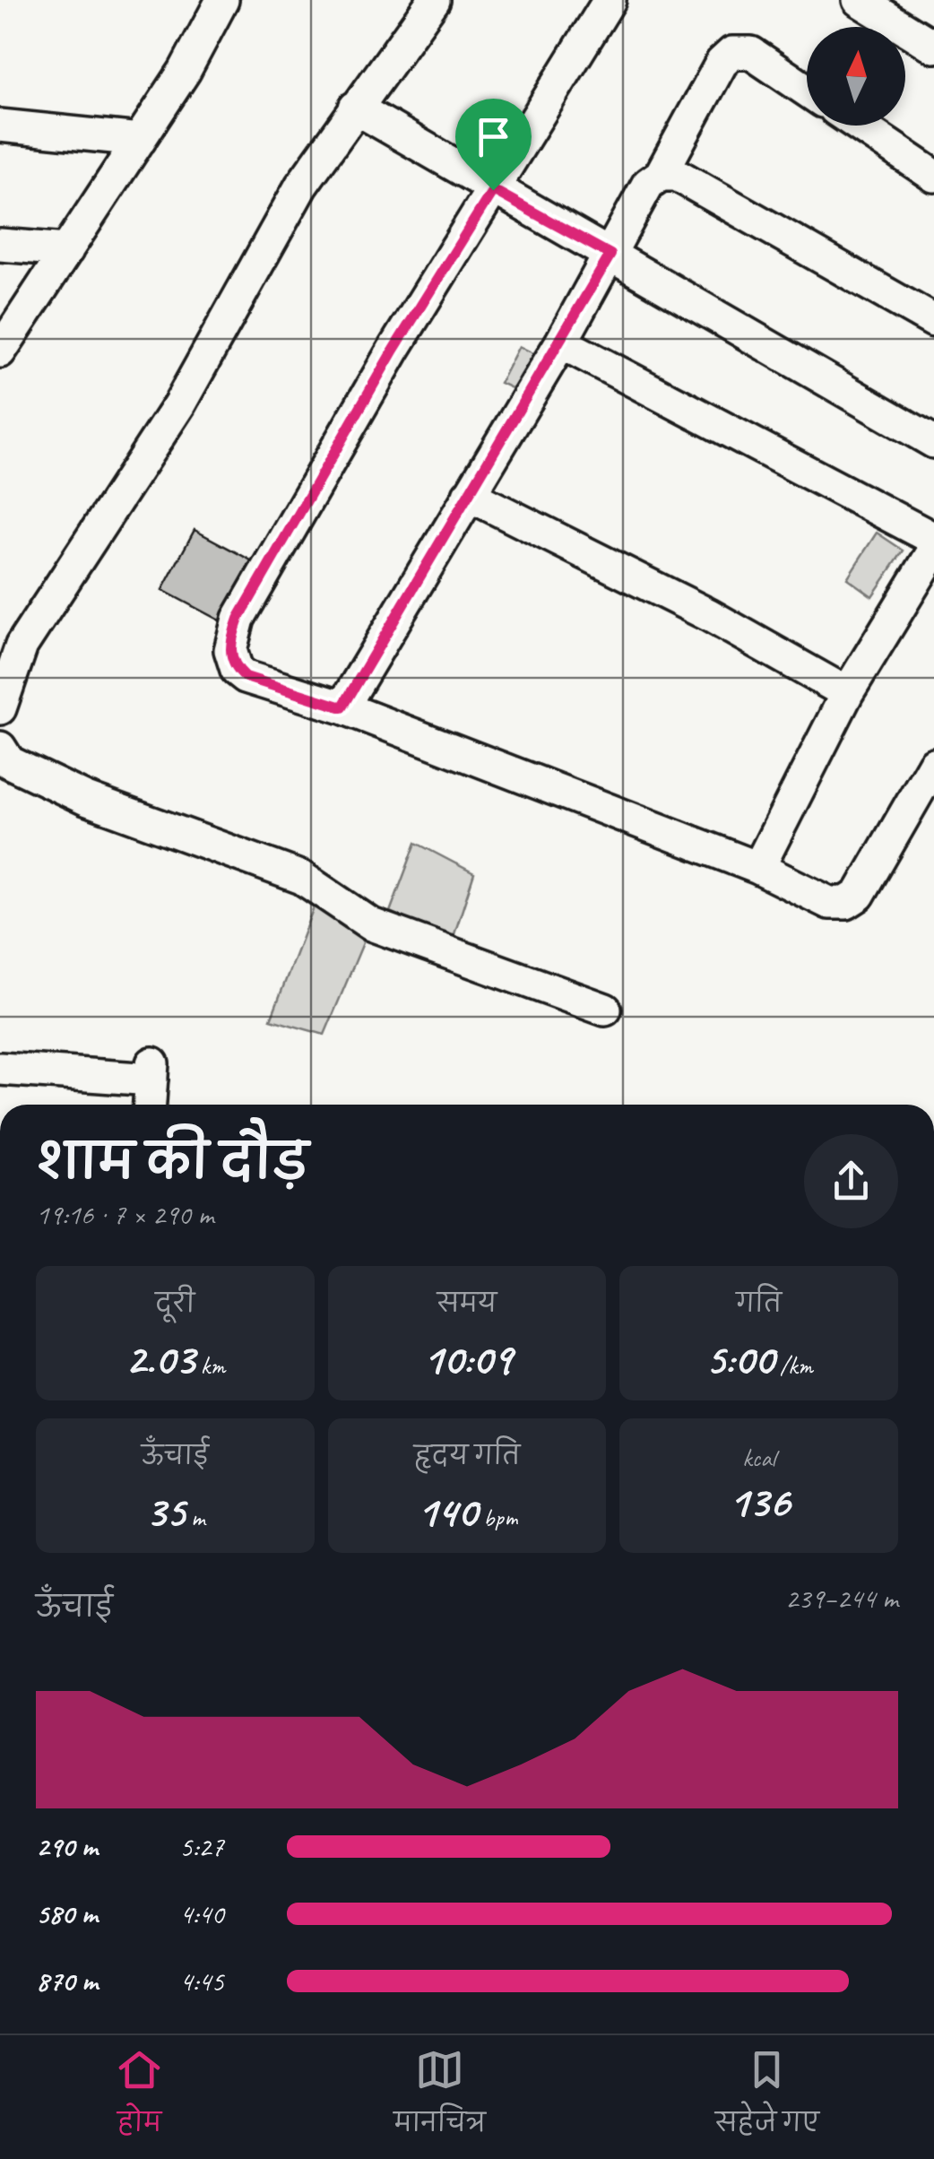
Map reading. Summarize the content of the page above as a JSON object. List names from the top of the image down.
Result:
{
  "north": "top",
  "page": {
    "heading": ["शाम की दौड़", "19:16 · 7 × 290 m"],
    "stats": [
      ["दूरी", "2.03 km"],
      ["समय", "10:09"],
      ["गति", "5:00 /km"],
      ["ऊँचाई", "35 m"],
      ["हृदय गति", "140 bpm"],
      ["kcal", "136"]
    ],
    "chart": ["ऊँचाई", "239–244 m"],
    "list": [
      {
        "name": "290 m",
        "note": "5:27"
      },
      {
        "name": "580 m",
        "note": "4:40"
      },
      {
        "name": "870 m",
        "note": "4:45"
      }
    ],
    "tabs": ["होम", "मानचित्र", "सहेजे गए"]
  }
}
